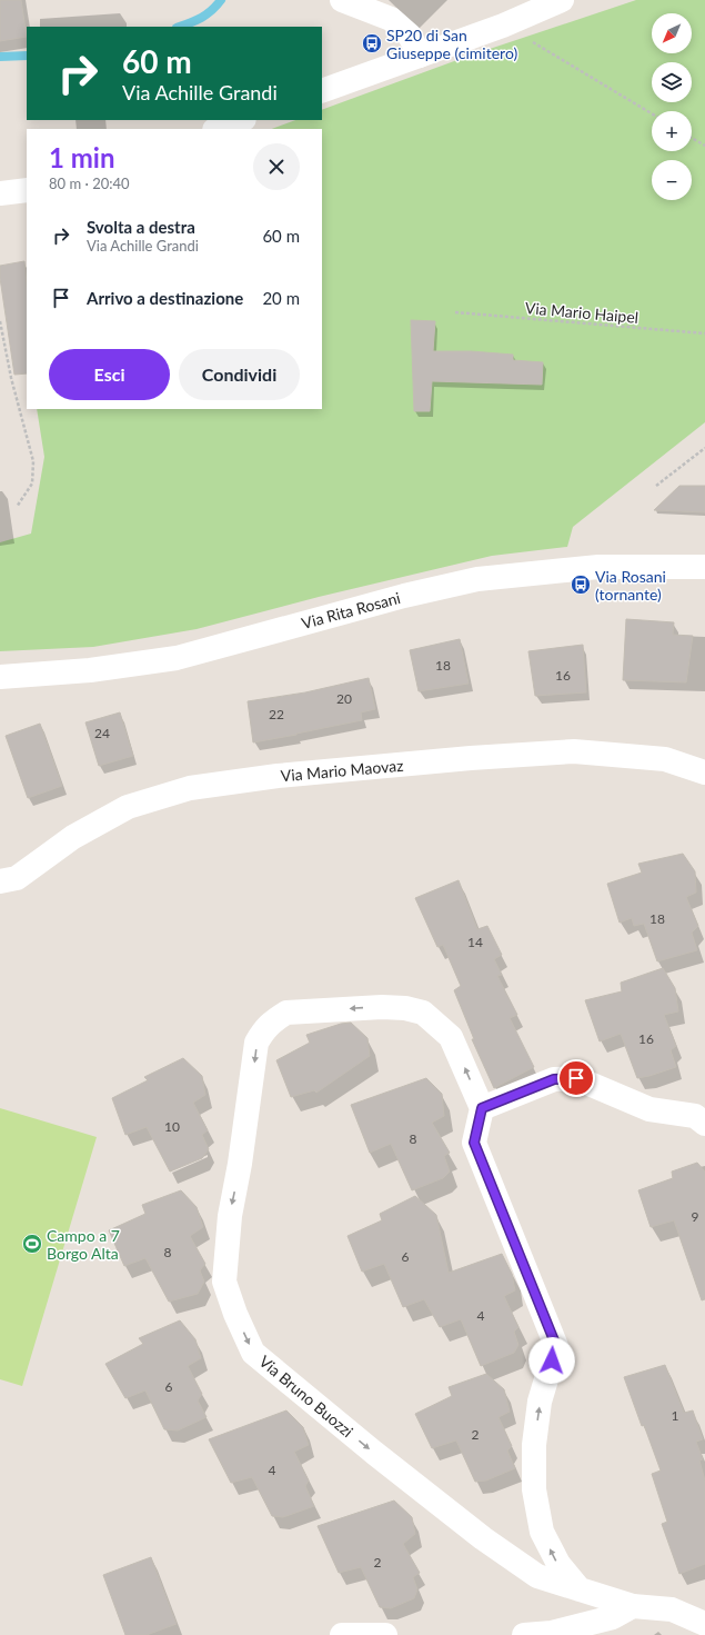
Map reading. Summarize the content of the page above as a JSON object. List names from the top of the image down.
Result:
{
  "streets": {
    "street": ["Via Rita Rosani", "Via Mario Maovaz", "Via Bruno Buozzi"],
    "path": ["Via Mario Haipel"]
  },
  "places": {
    "bus stop": ["SP20 di San Giuseppe (cimitero)", "Via Rosani (tornante)"],
    "sports": ["Campo a 7 Borgo Alta"]
  },
  "house_numbers": [
    "18",
    "16",
    "20",
    "22",
    "24",
    "18",
    "14",
    "16",
    "10",
    "8",
    "9",
    "8",
    "6",
    "4",
    "6",
    "1",
    "2",
    "4",
    "2"
  ],
  "north": "bottom left",
  "page": {
    "map_buttons": ["+", "−"],
    "turn": ["60 m", "Via Achille Grandi"],
    "heading": ["1 min", "80 m · 20:40"],
    "list": [
      {
        "name": "Svolta a destra",
        "note": "Via Achille Grandi",
        "value": "60 m"
      },
      {
        "name": "Arrivo a destinazione",
        "value": "20 m"
      }
    ],
    "buttons": ["Esci", "Condividi"]
  }
}
